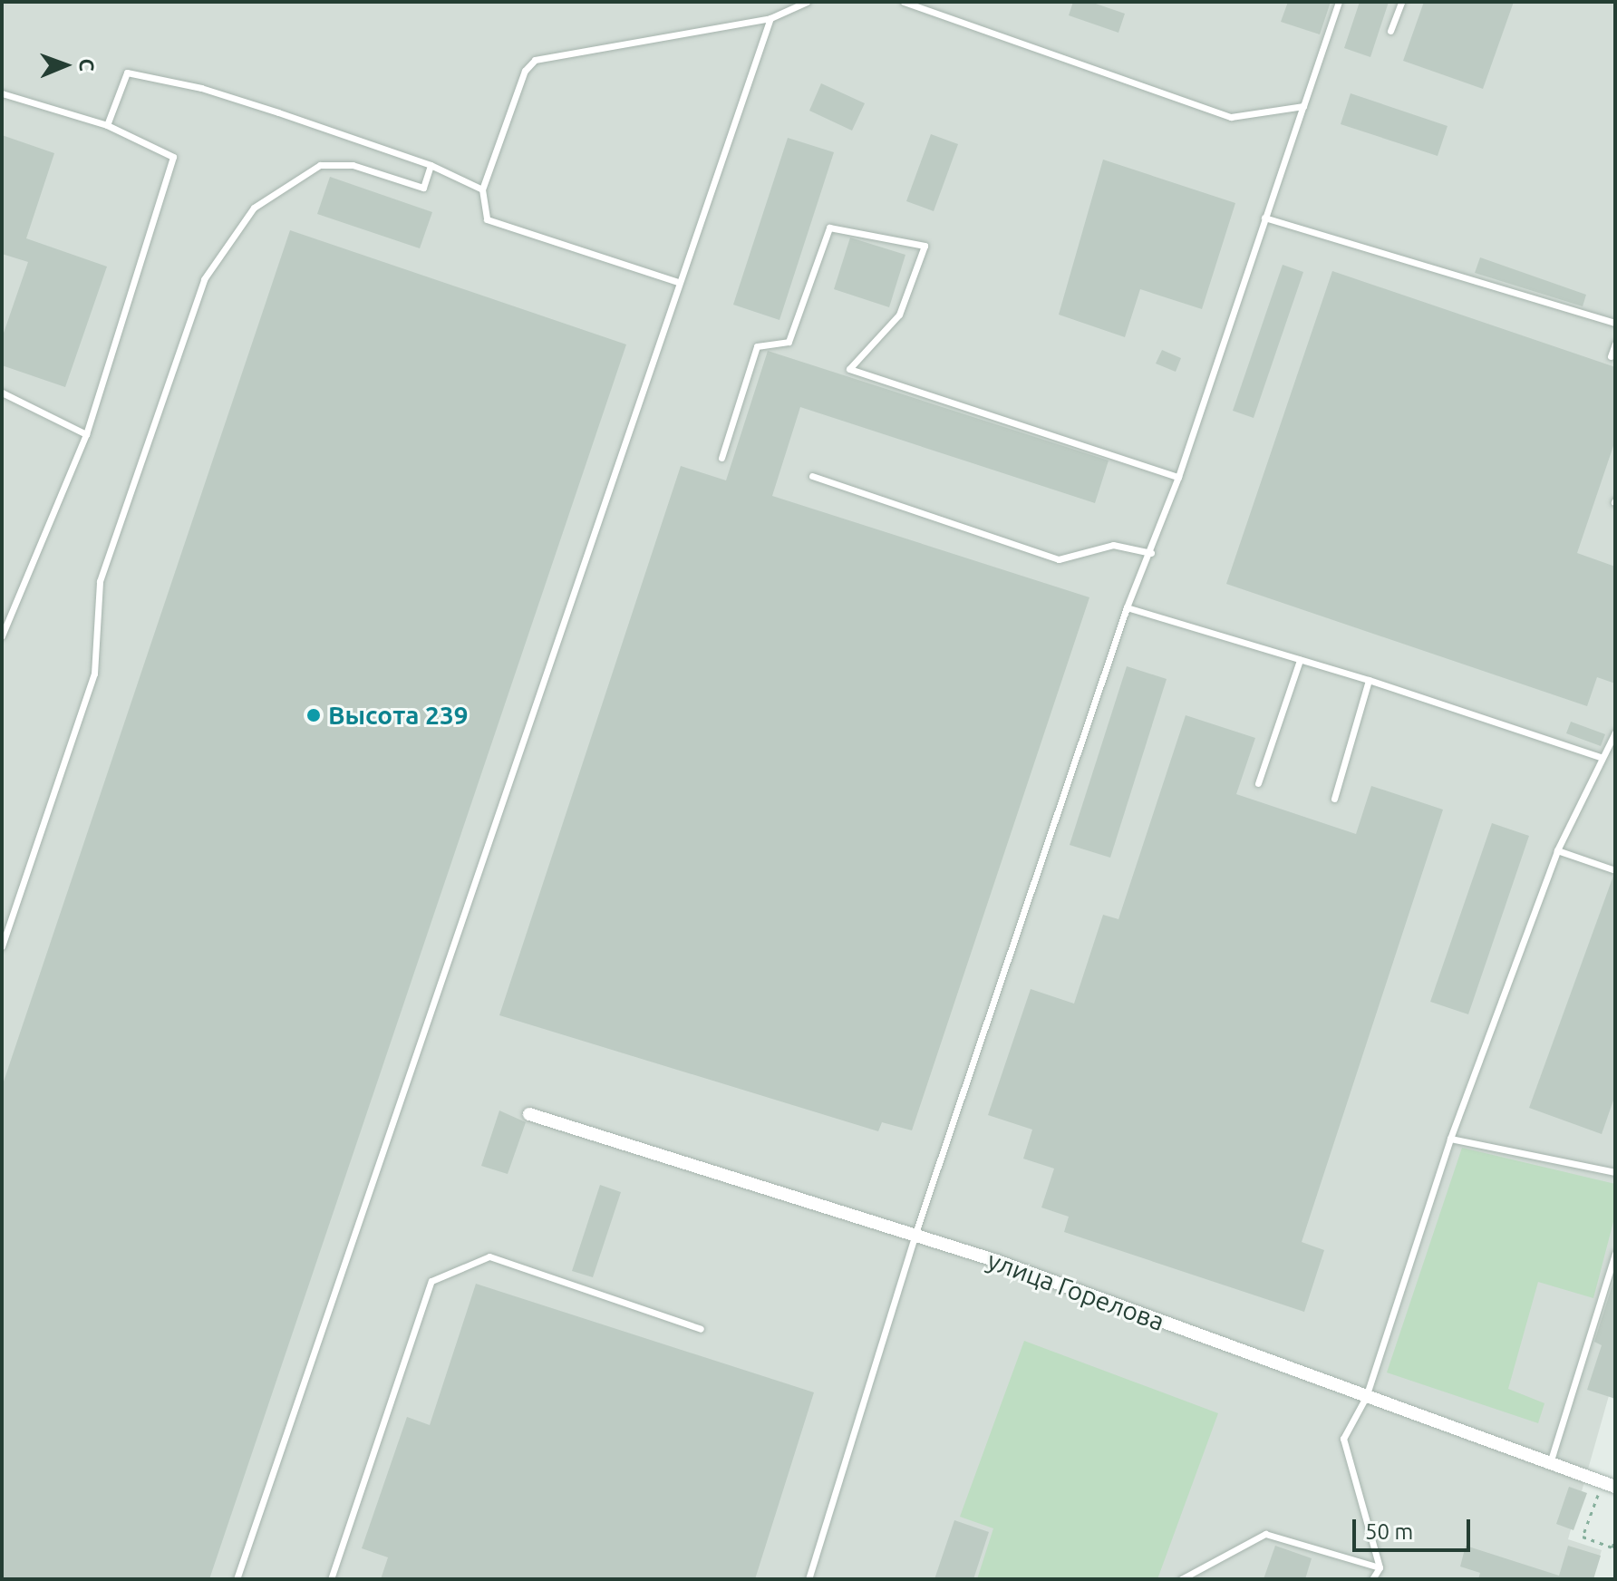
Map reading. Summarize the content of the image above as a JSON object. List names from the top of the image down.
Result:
{
  "streets": {
    "street": ["улица Горелова"]
  },
  "places": ["Высота 239"],
  "scale_bar": "50 m",
  "north": "right"
}
